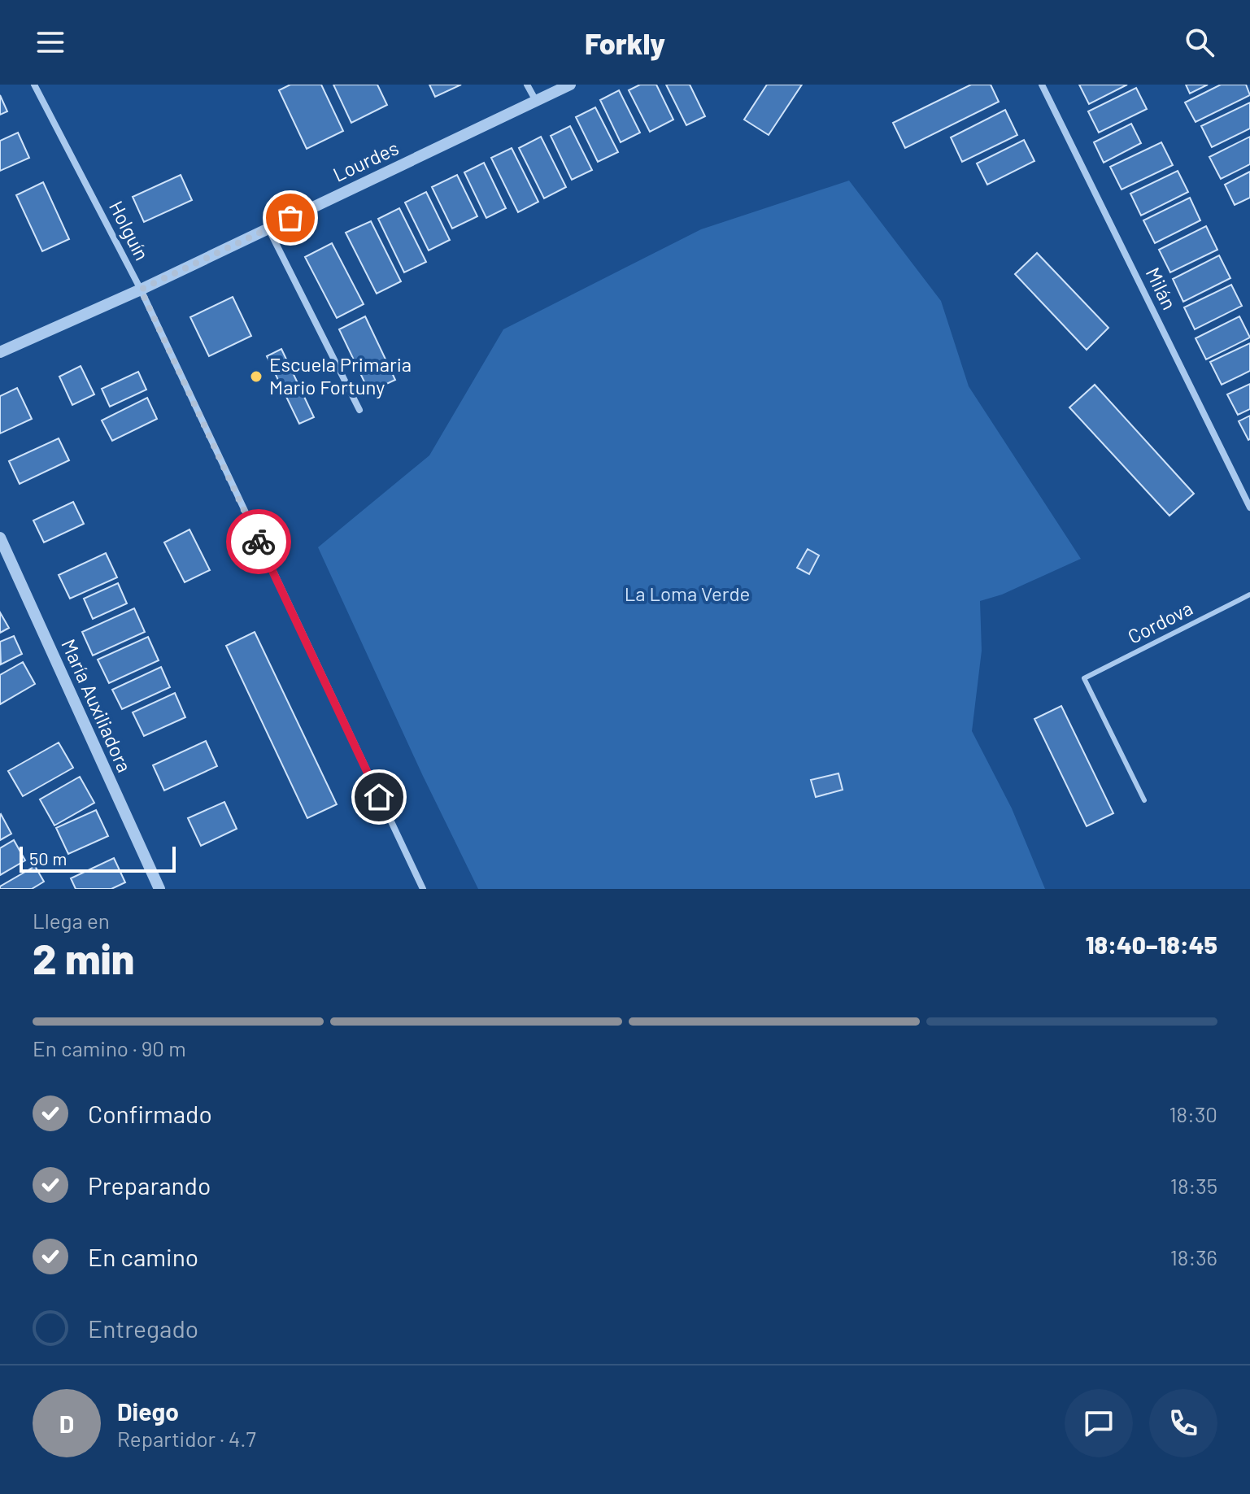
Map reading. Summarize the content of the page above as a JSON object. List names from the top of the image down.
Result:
{
  "streets": {
    "street": [
      "Lourdes",
      "Holguín",
      "Milán",
      "María Auxiliadora"
    ],
    "lane": ["Cordova"]
  },
  "crossings": [
    ["Lourdes", "Holguín"]
  ],
  "parks": ["La Loma Verde"],
  "places": ["Escuela Primaria Mario Fortuny"],
  "scale_bar": "50 m",
  "page": {
    "header": "Forkly",
    "scale": "50 m",
    "heading": ["2 min", "Llega en", "18:40–18:45"],
    "panel": ["Diego", "Repartidor · 4.7"],
    "bar": "En camino · 90 m",
    "list": [
      ["Confirmado", "18:30"],
      ["Preparando", "18:35"],
      ["En camino", "18:36"],
      "Entregado"
    ],
    "round": "D"
  }
}
